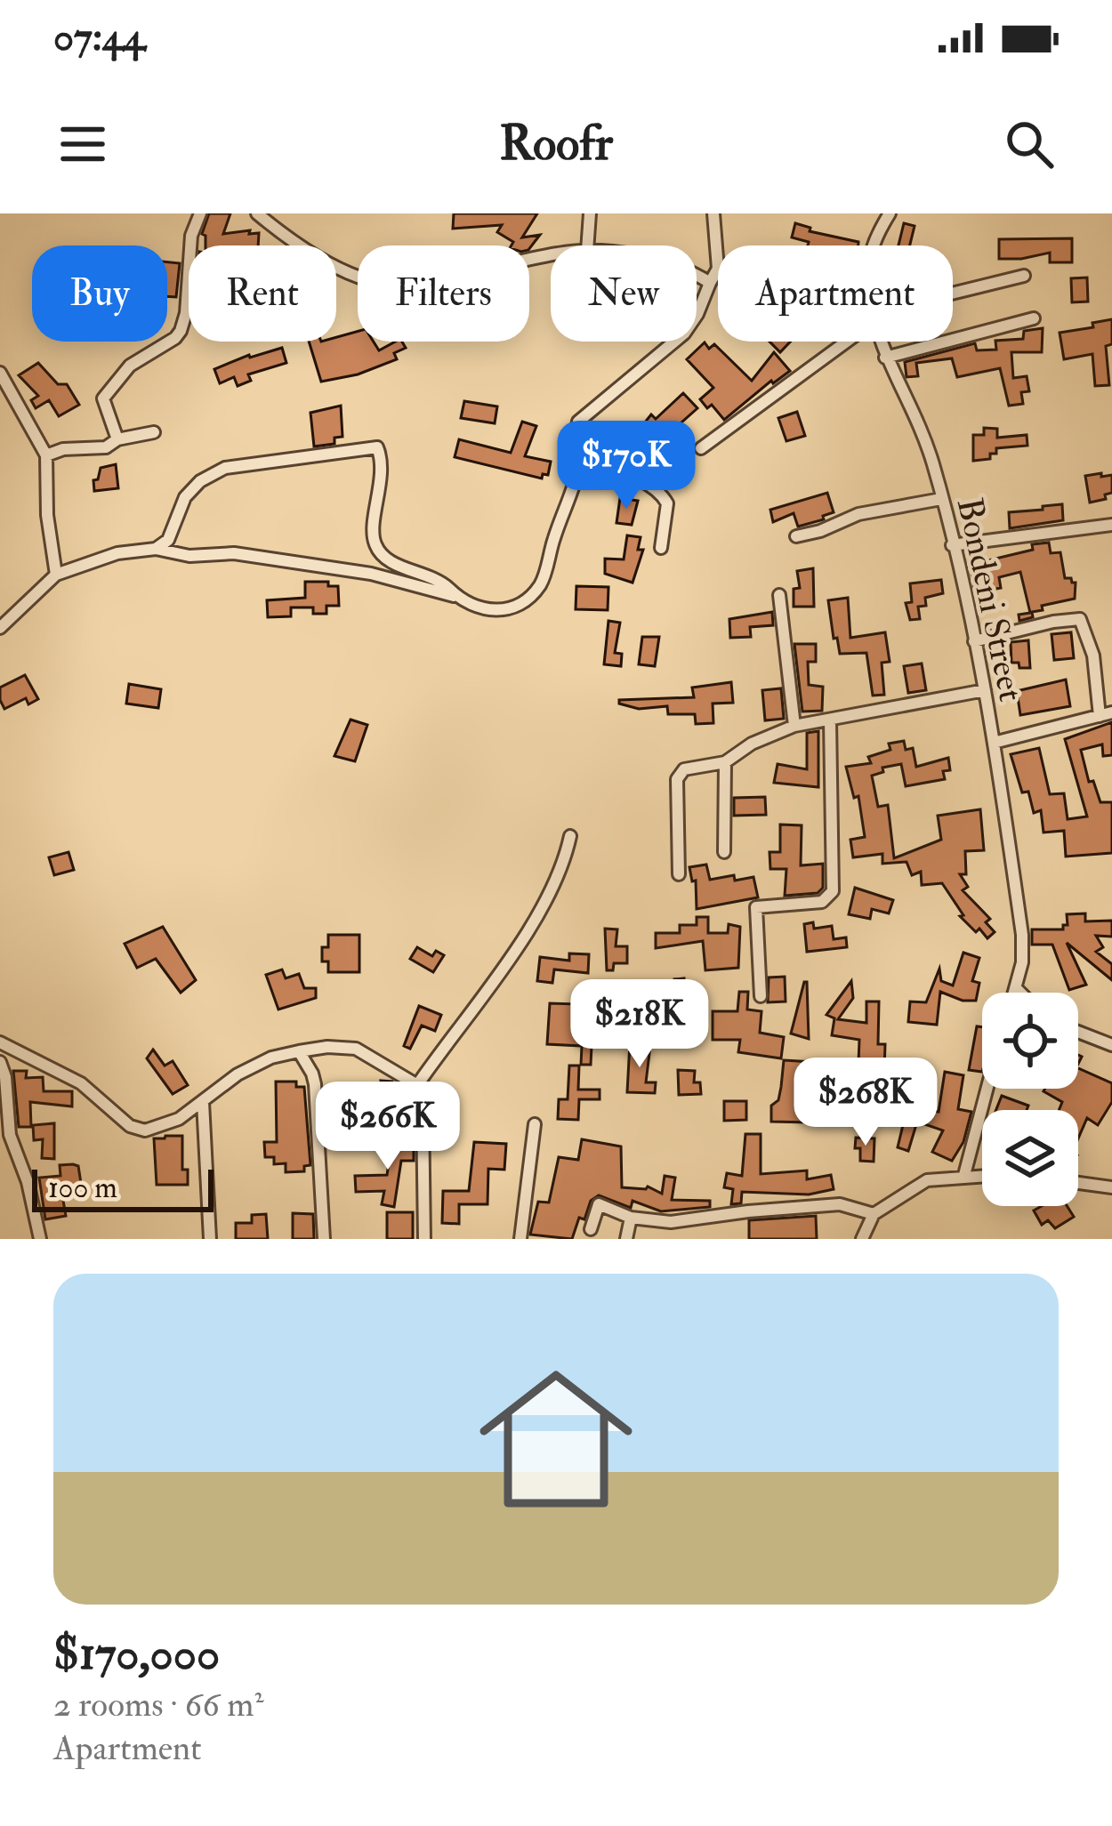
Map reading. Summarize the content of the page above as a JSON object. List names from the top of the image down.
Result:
{
  "streets": {
    "street": ["Bondeni Street"]
  },
  "scale_bar": "100 m",
  "page": {
    "status": "07:44",
    "header": "Roofr",
    "chip": [
      "Buy",
      "Rent",
      "Filters",
      "New",
      "Apartment"
    ],
    "price": [
      "$170K",
      "$218K",
      "$268K",
      "$266K"
    ],
    "scale": "100 m",
    "list": [
      {
        "name": "$170,000",
        "note": "2 rooms · 66 m² · Apartment"
      }
    ]
  }
}
